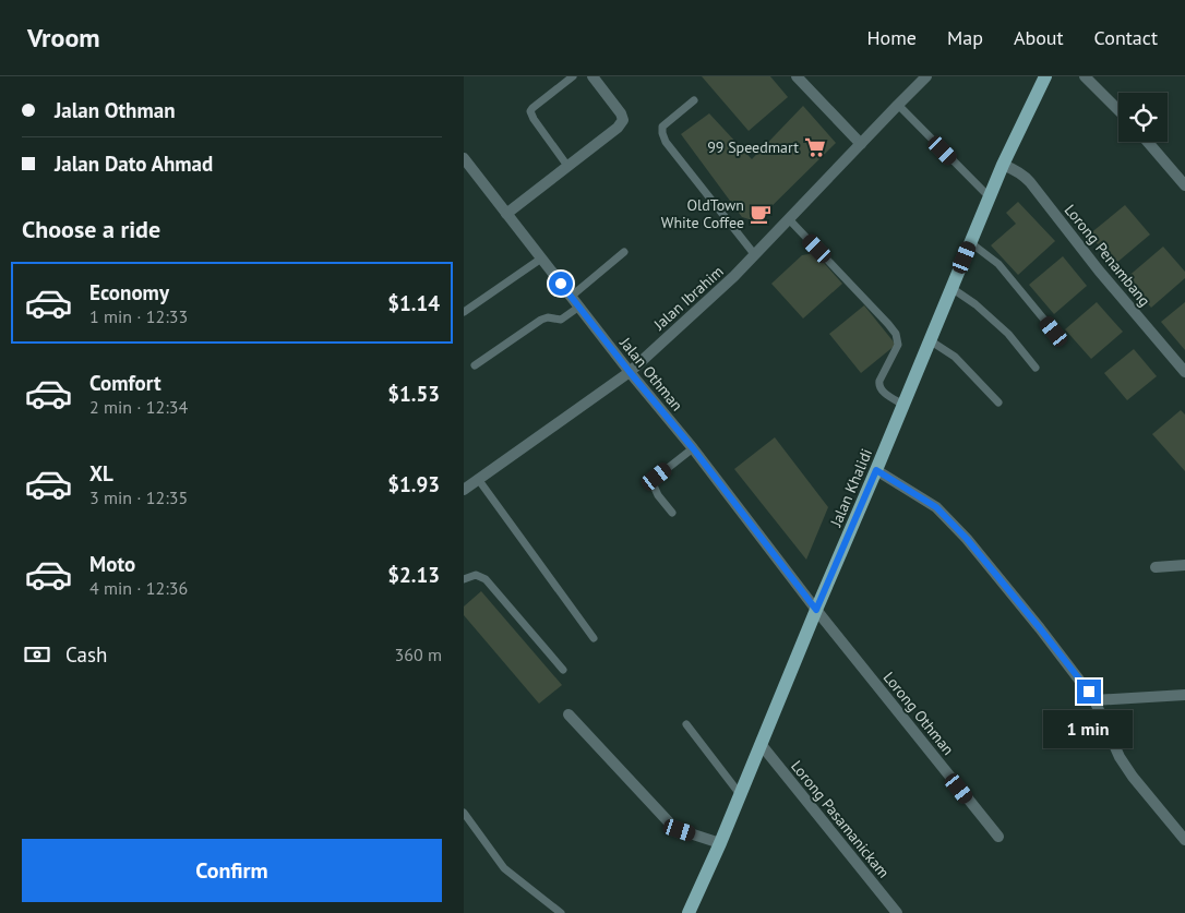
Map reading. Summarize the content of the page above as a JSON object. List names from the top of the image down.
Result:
{
  "streets": {
    "main road": ["Jalan Khalidi"],
    "street": [
      "Lorong Penambang",
      "Jalan Ibrahim",
      "Jalan Othman",
      "Lorong Othman",
      "Lorong Pasamanickam"
    ]
  },
  "crossings": [
    ["Lorong Penambang", "Jalan Khalidi"],
    ["Jalan Ibrahim", "Jalan Othman"],
    ["Jalan Othman", "Jalan Khalidi"],
    ["Jalan Othman", "Lorong Othman"],
    ["Jalan Khalidi", "Lorong Othman"],
    ["Jalan Khalidi", "Lorong Pasamanickam"]
  ],
  "places": {
    "supermarket": ["99 Speedmart"],
    "cafe": ["OldTown White Coffee"]
  },
  "page": {
    "header": "Vroom",
    "nav": [
      "Home",
      "Map",
      "About",
      "Contact"
    ],
    "banner": ["Jalan Othman", "Jalan Dato Ahmad"],
    "heading": "Choose a ride",
    "list": [
      {
        "name": "Economy",
        "note": "1 min · 12:33",
        "value": "$1.14"
      },
      {
        "name": "Comfort",
        "note": "2 min · 12:34",
        "value": "$1.53"
      },
      {
        "name": "XL",
        "note": "3 min · 12:35",
        "value": "$1.93"
      },
      {
        "name": "Moto",
        "note": "4 min · 12:36",
        "value": "$2.13"
      }
    ],
    "pay": ["Cash", "360 m"],
    "bubble": "1 min",
    "buttons": "Confirm"
  }
}
